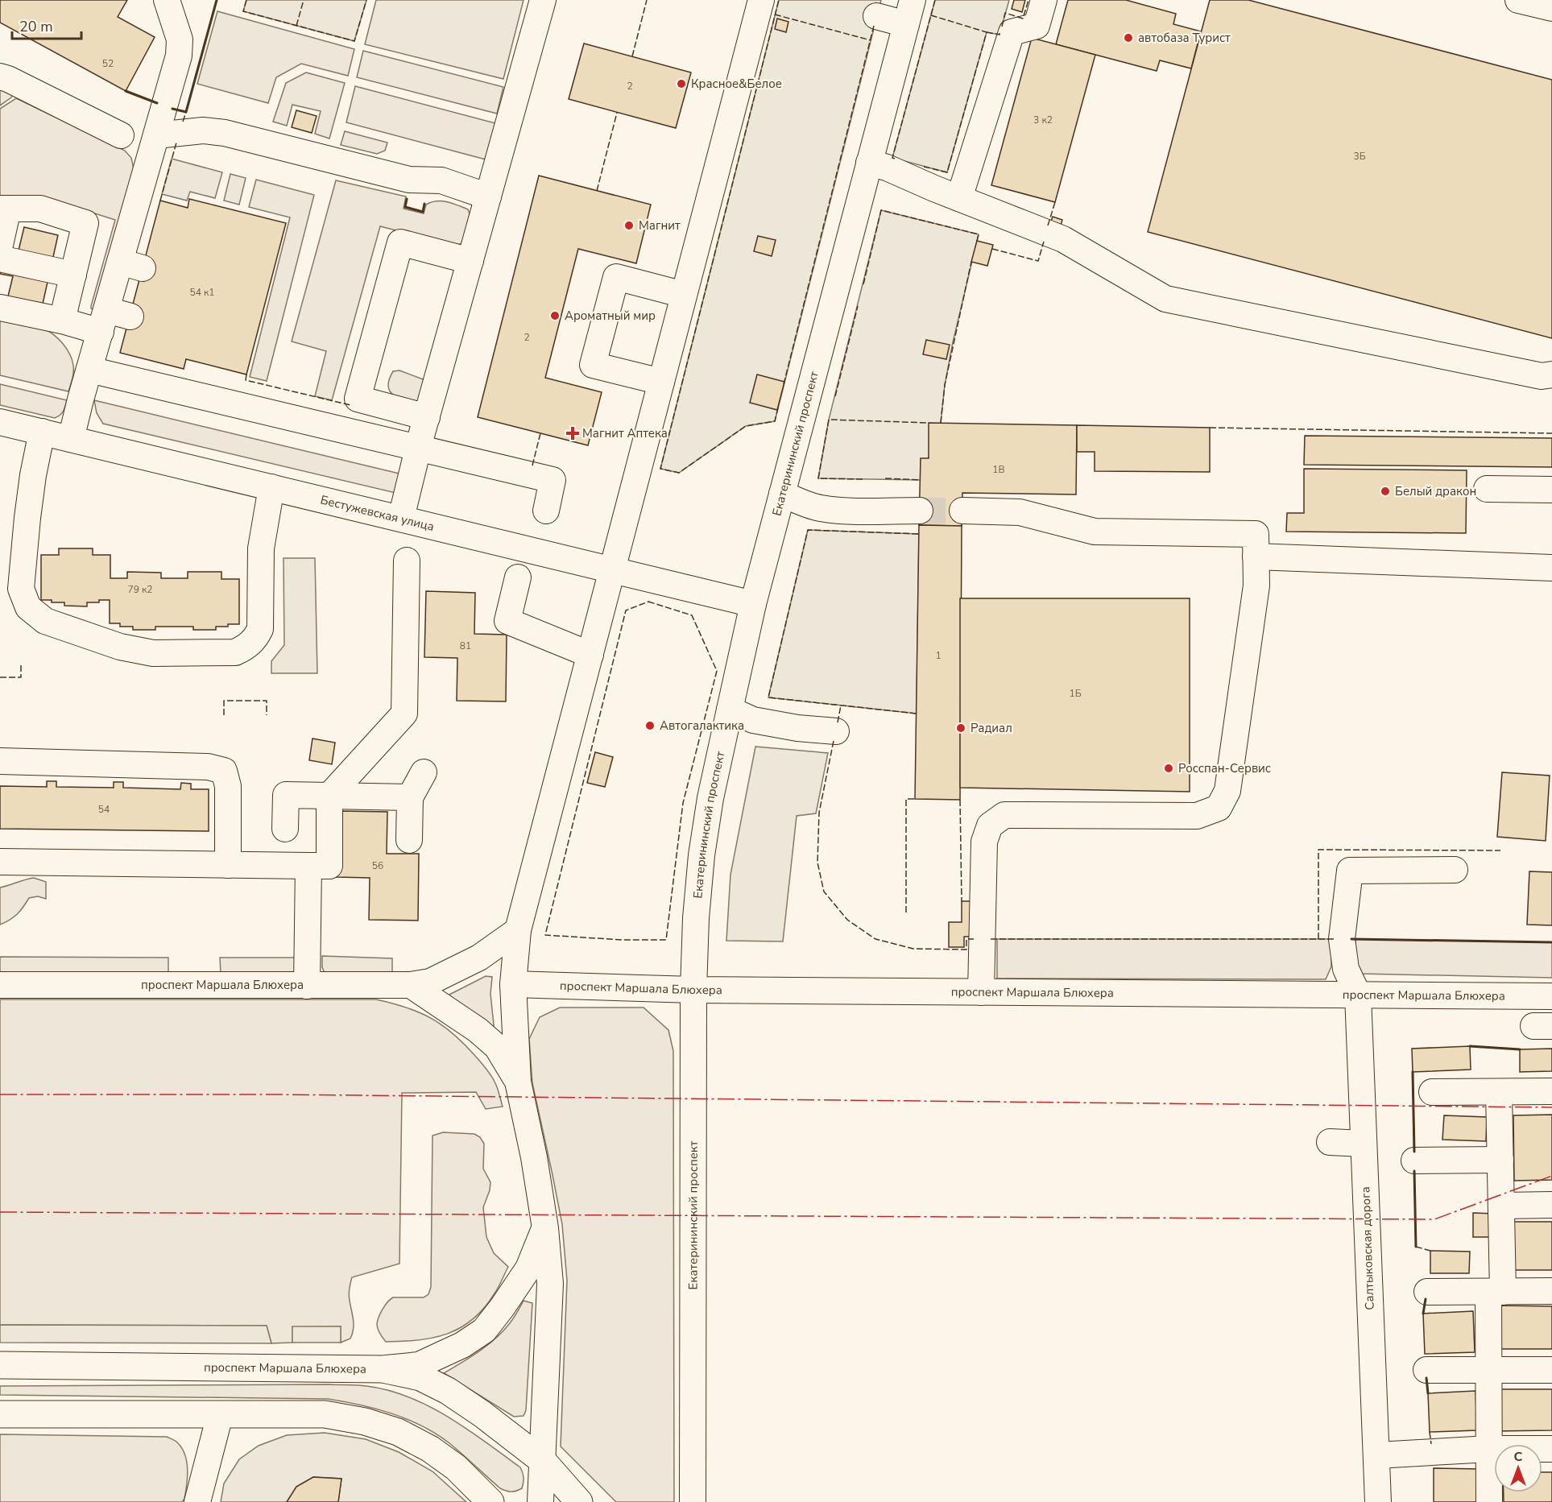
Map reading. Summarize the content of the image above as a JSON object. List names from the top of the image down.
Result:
{
  "streets": {
    "main road": ["проспект Маршала Блюхера"],
    "street": ["Екатерининский проспект", "Бестужевская улица", "Салтыковская дорога"]
  },
  "crossings": [
    ["Екатерининский проспект", "Бестужевская улица"],
    ["Екатерининский проспект", "проспект Маршала Блюхера"],
    ["проспект Маршала Блюхера", "Салтыковская дорога"]
  ],
  "places": {
    "other": [
      "автобаза Турист",
      "Красное&Белое",
      "Магнит",
      "Ароматный мир",
      "Белый дракон",
      "Автогалактика",
      "Радиал",
      "Росспан-Сервис"
    ],
    "health": ["Магнит Аптека"]
  },
  "house_numbers": [
    "52",
    "2",
    "3 к2",
    "3Б",
    "54 к1",
    "2",
    "1В",
    "79 к2",
    "81",
    "1",
    "1Б",
    "54",
    "56"
  ],
  "scale_bar": "20 m",
  "north": "top"
}
